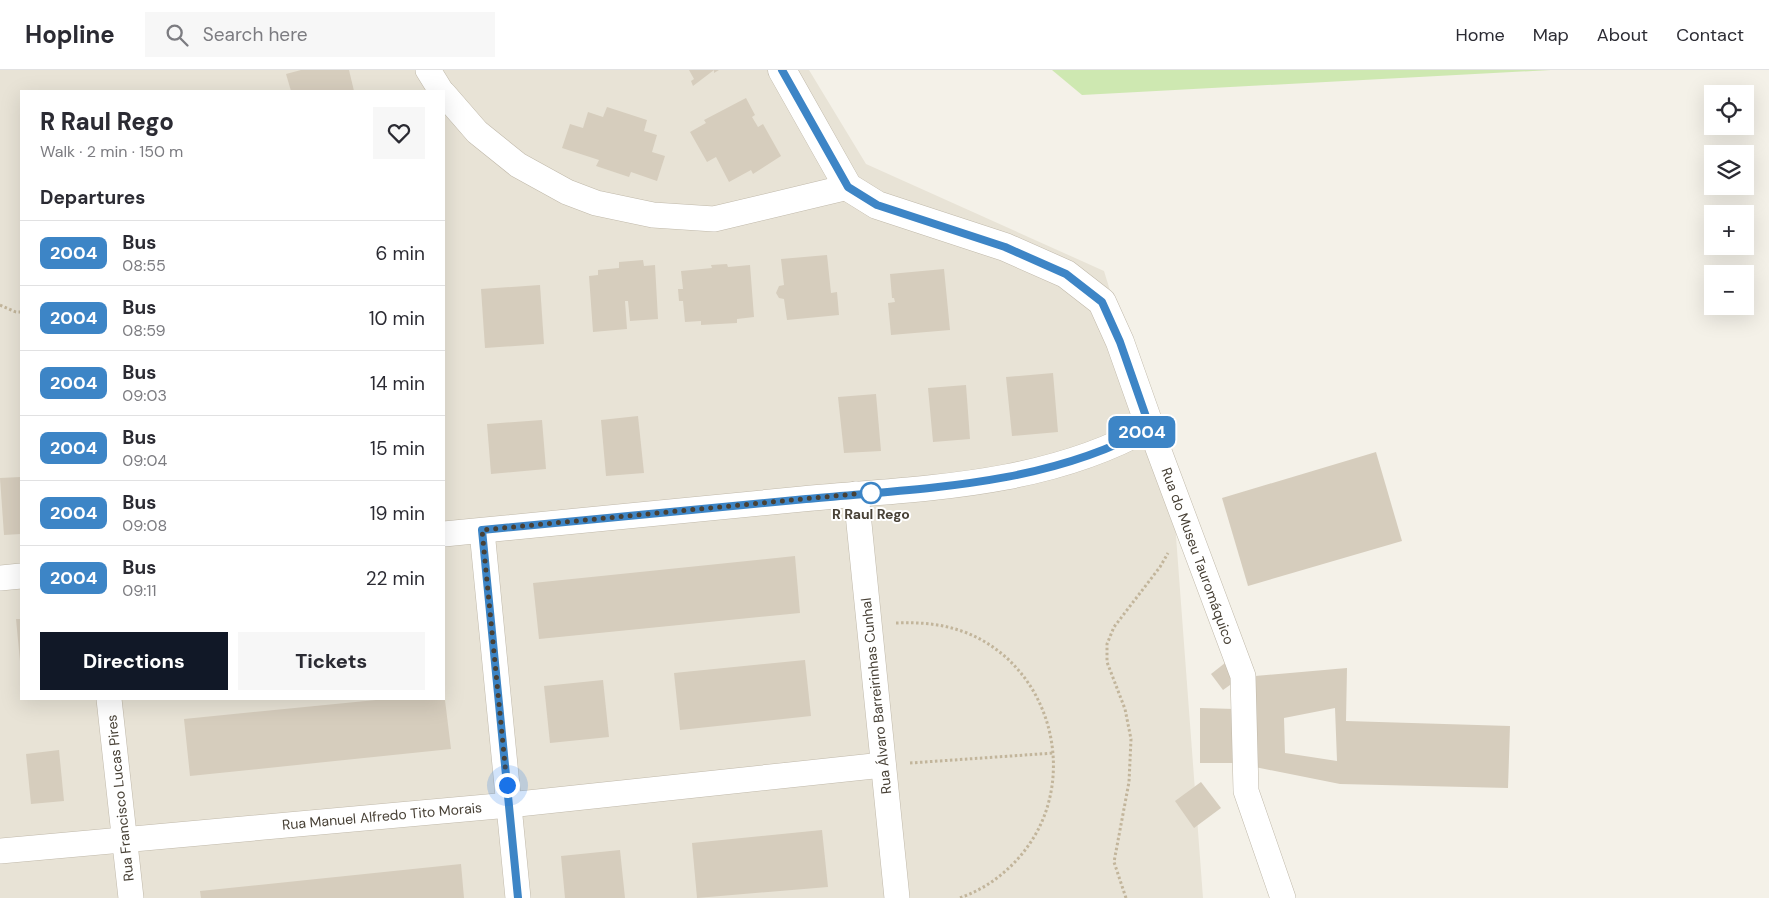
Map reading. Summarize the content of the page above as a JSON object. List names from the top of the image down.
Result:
{
  "streets": {
    "street": [
      "Rua do Museu Tauromáquico",
      "Rua Álvaro Barreirinhas Cunhal",
      "Rua Francisco Lucas Pires",
      "Rua Manuel Alfredo Tito Morais"
    ]
  },
  "crossings": [
    ["Rua Álvaro Barreirinhas Cunhal", "Rua Manuel Alfredo Tito Morais"],
    ["Rua Francisco Lucas Pires", "Rua Manuel Alfredo Tito Morais"]
  ],
  "places": ["R Raul Rego"],
  "lines": ["bus line 2004"],
  "page": {
    "header": "Hopline",
    "search": "Search here",
    "nav": [
      "Home",
      "Map",
      "About",
      "Contact"
    ],
    "on_map": "2004",
    "map_buttons": ["+", "−"],
    "heading": [
      ["R Raul Rego", "Walk · 2 min · 150 m"],
      "Departures"
    ],
    "list": [
      {
        "mark": "2004",
        "name": "Bus",
        "note": "08:55",
        "value": "6 min"
      },
      {
        "mark": "2004",
        "name": "Bus",
        "note": "08:59",
        "value": "10 min"
      },
      {
        "mark": "2004",
        "name": "Bus",
        "note": "09:03",
        "value": "14 min"
      },
      {
        "mark": "2004",
        "name": "Bus",
        "note": "09:04",
        "value": "15 min"
      },
      {
        "mark": "2004",
        "name": "Bus",
        "note": "09:08",
        "value": "19 min"
      },
      {
        "mark": "2004",
        "name": "Bus",
        "note": "09:11",
        "value": "22 min"
      }
    ],
    "buttons": ["Directions", "Tickets"]
  }
}
